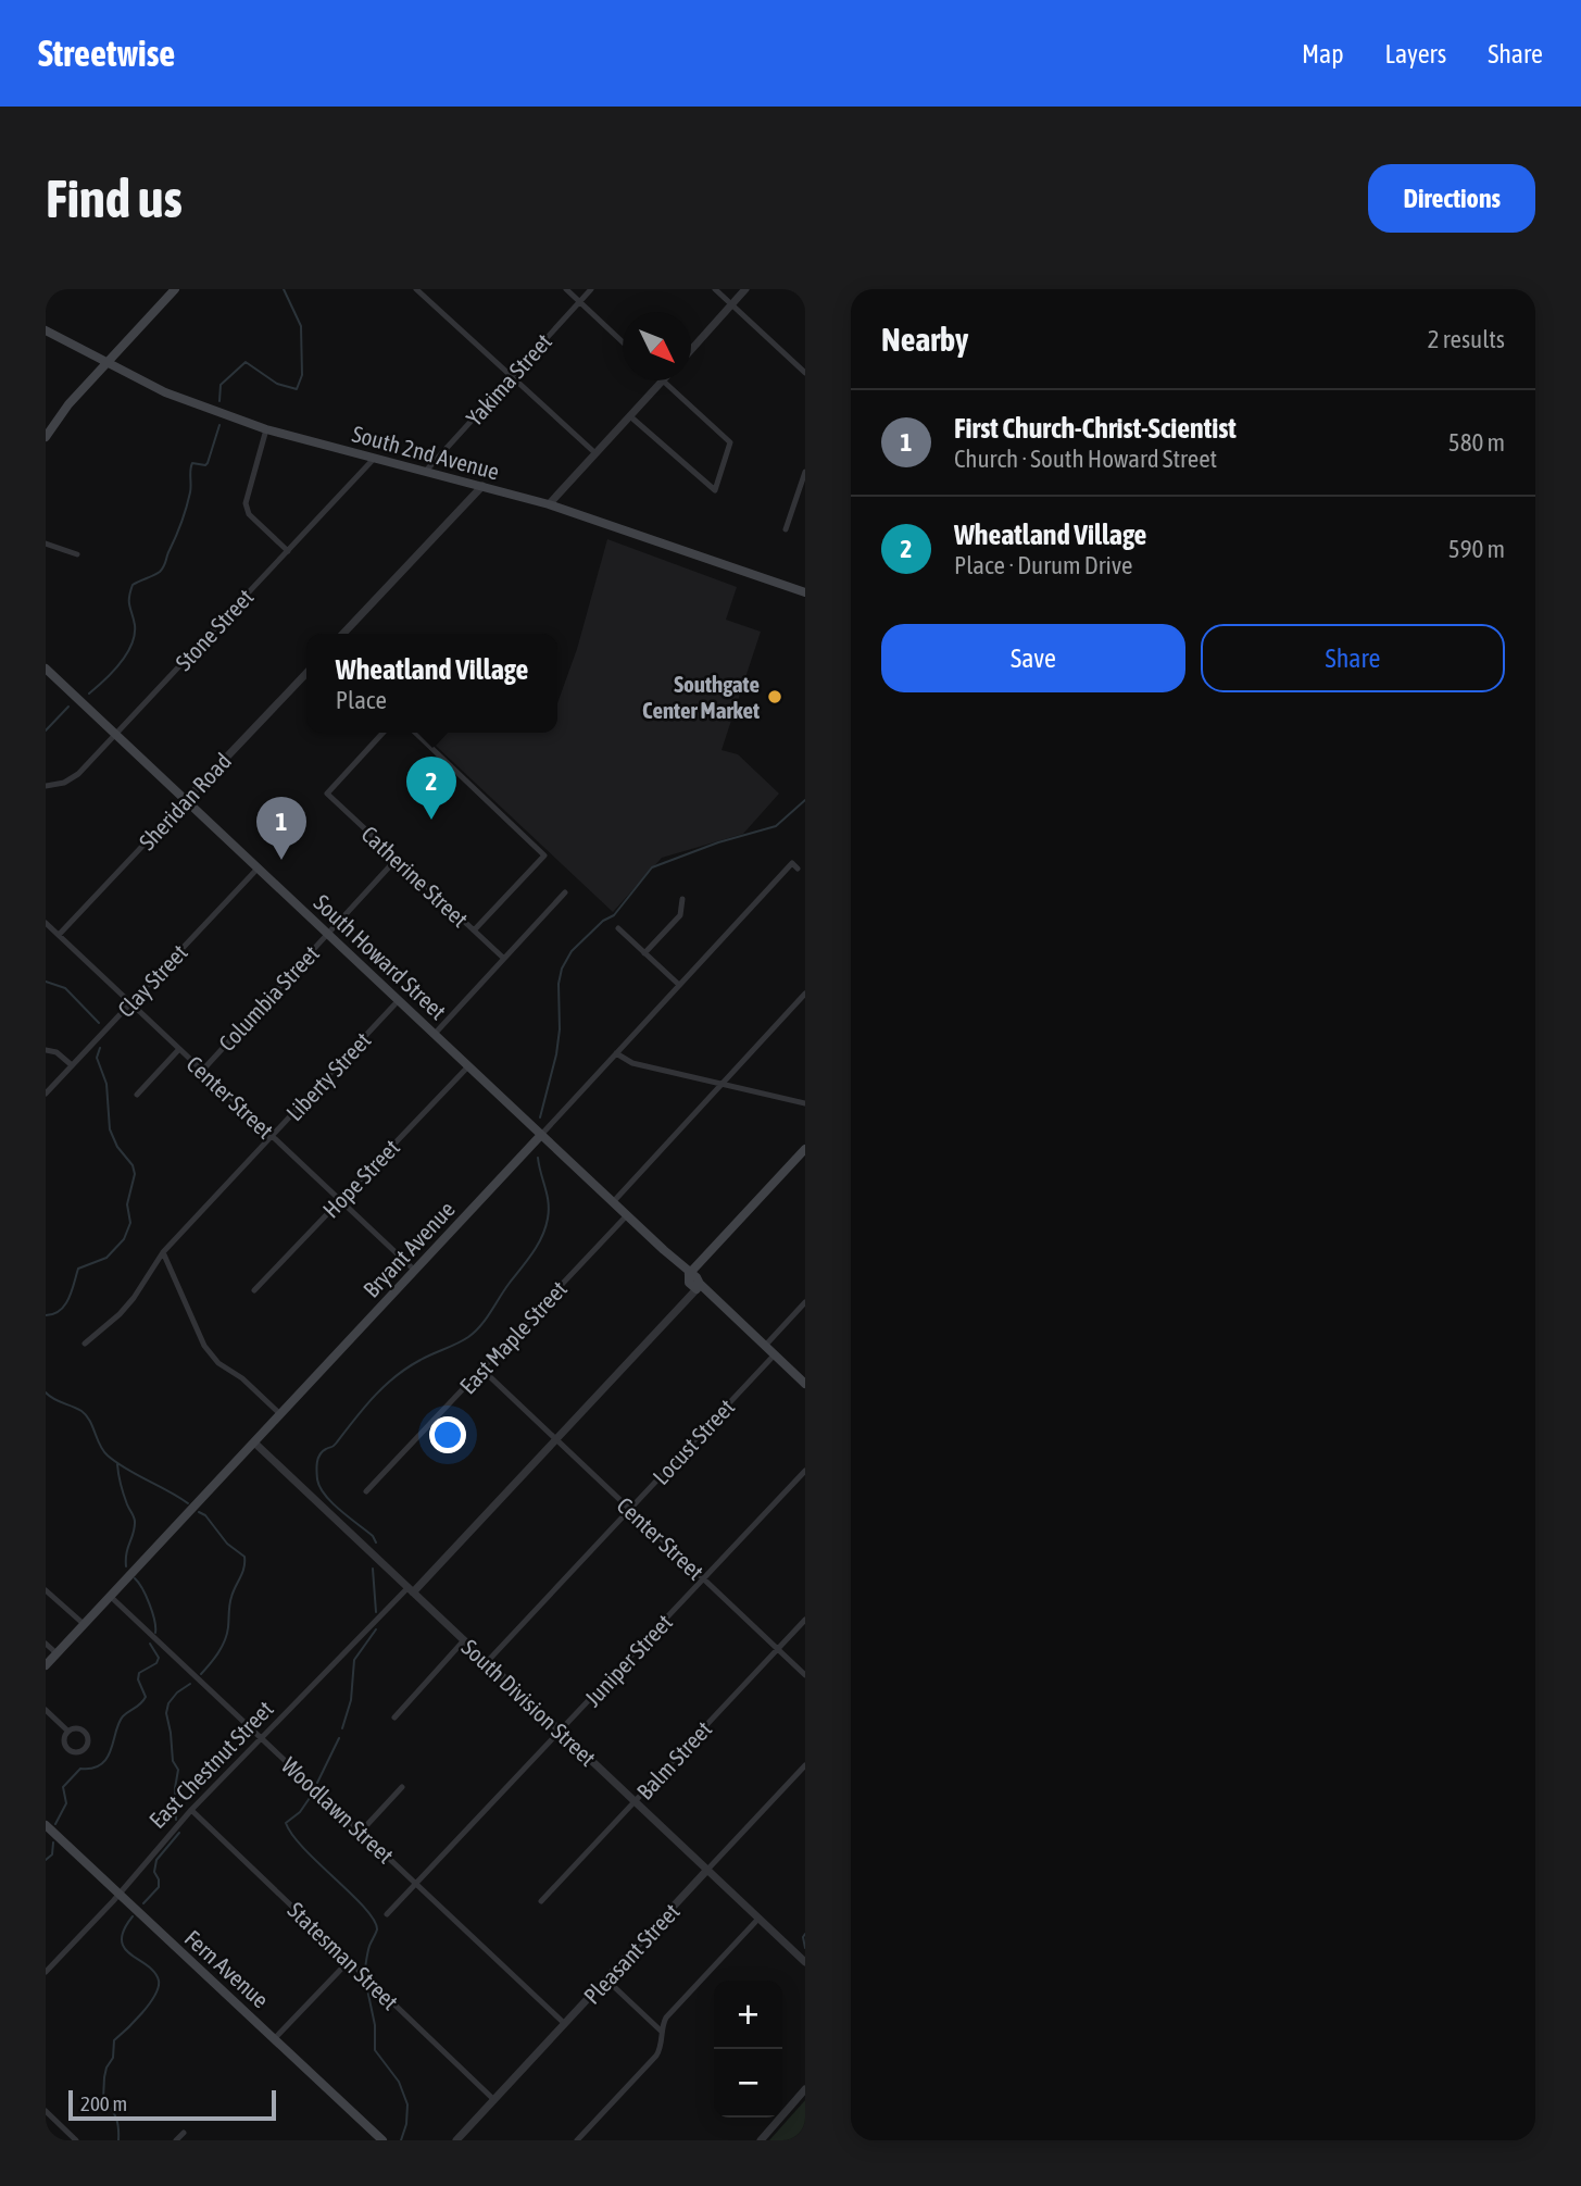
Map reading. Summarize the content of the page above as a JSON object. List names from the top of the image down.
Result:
{
  "streets": {
    "main road": [
      "South 2nd Avenue",
      "South Howard Street",
      "Bryant Avenue",
      "Fern Avenue"
    ],
    "street": [
      "Yakima Street",
      "Stone Street",
      "Sheridan Road",
      "Catherine Street",
      "Clay Street",
      "Columbia Street",
      "Liberty Street",
      "Center Street",
      "Hope Street",
      "East Maple Street",
      "Locust Street",
      "Juniper Street",
      "South Division Street",
      "Balm Street",
      "East Chestnut Street",
      "Woodlawn Street",
      "Pleasant Street",
      "Statesman Street"
    ]
  },
  "crossings": [
    ["Yakima Street", "South 2nd Avenue"],
    ["South 2nd Avenue", "Stone Street"],
    ["Stone Street", "South Howard Street"],
    ["Sheridan Road", "South Howard Street"],
    ["Sheridan Road", "Center Street"],
    ["Catherine Street", "Columbia Street"],
    ["South Howard Street", "Clay Street"],
    ["South Howard Street", "Columbia Street"],
    ["South Howard Street", "Liberty Street"],
    ["South Howard Street", "Hope Street"],
    ["South Howard Street", "Bryant Avenue"],
    ["South Howard Street", "East Maple Street"],
    ["South Howard Street", "East Chestnut Street"],
    ["Clay Street", "Center Street"],
    ["Columbia Street", "Center Street"],
    ["Liberty Street", "Center Street"],
    ["Center Street", "Hope Street"],
    ["Center Street", "Bryant Avenue"],
    ["Center Street", "East Maple Street"],
    ["Center Street", "Locust Street"],
    ["Center Street", "Juniper Street"],
    ["Center Street", "Balm Street"],
    ["Center Street", "East Chestnut Street"],
    ["Bryant Avenue", "South Division Street"],
    ["Bryant Avenue", "Woodlawn Street"],
    ["Locust Street", "South Division Street"],
    ["Juniper Street", "South Division Street"],
    ["Juniper Street", "Woodlawn Street"],
    ["South Division Street", "Balm Street"],
    ["South Division Street", "East Chestnut Street"],
    ["South Division Street", "Pleasant Street"],
    ["East Chestnut Street", "Woodlawn Street"],
    ["East Chestnut Street", "Statesman Street"],
    ["East Chestnut Street", "Fern Avenue"],
    ["Woodlawn Street", "Pleasant Street"],
    ["Pleasant Street", "Statesman Street"]
  ],
  "places": ["Southgate Center Market"],
  "scale_bar": "200 m",
  "north": "bottom right",
  "page": {
    "header": "Streetwise",
    "nav": ["Map", "Layers", "Share"],
    "buttons": [
      "Directions",
      ["Save", "Share"]
    ],
    "title": "Find us",
    "heading": ["Nearby", "2 results"],
    "list": [
      {
        "mark": "1",
        "name": "First Church-Christ-Scientist",
        "note": "Church · South Howard Street",
        "value": "580 m"
      },
      {
        "mark": "2",
        "name": "Wheatland Village",
        "note": "Place · Durum Drive",
        "value": "590 m"
      }
    ],
    "popup": ["Wheatland Village", "Place"],
    "pins": ["2", "1"],
    "map_buttons": ["+", "−"],
    "scale": "200 m"
  }
}
